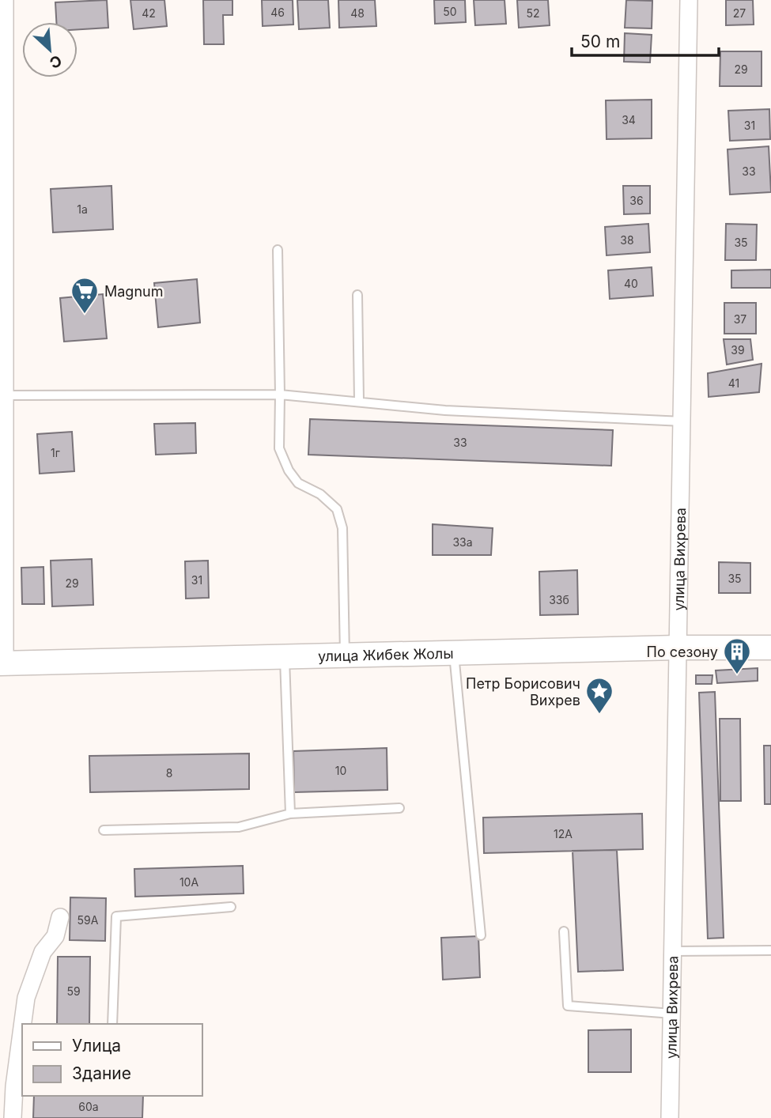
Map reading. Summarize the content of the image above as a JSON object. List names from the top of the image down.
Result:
{
  "streets": {
    "main road": ["улица Жибек Жолы"],
    "street": ["улица Вихрева"]
  },
  "crossings": [
    ["улица Вихрева", "улица Жибек Жолы"]
  ],
  "places": {
    "supermarket": ["Magnum"],
    "building": ["По сезону"],
    "place": ["Петр Борисович Вихрев"]
  },
  "house_numbers": [
    "50",
    "46",
    "42",
    "48",
    "52",
    "27",
    "29",
    "34",
    "31",
    "33",
    "36",
    "1а",
    "38",
    "35",
    "40",
    "37",
    "39",
    "41",
    "33",
    "1г",
    "33а",
    "35",
    "31",
    "29",
    "33б",
    "10",
    "8",
    "12А",
    "10А",
    "59А",
    "59",
    "60а"
  ],
  "legend": ["Улица", "Здание"],
  "scale_bar": "50 m",
  "north": "bottom right"
}
